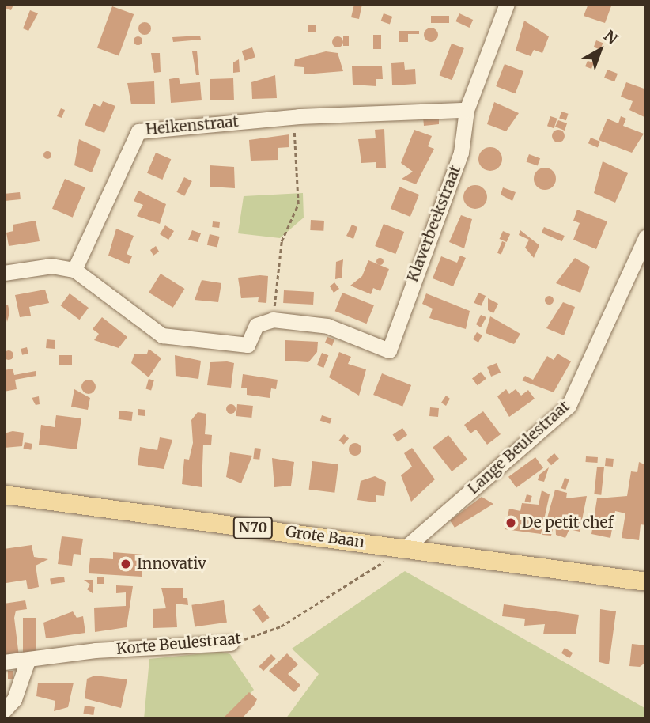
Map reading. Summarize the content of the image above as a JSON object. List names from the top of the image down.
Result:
{
  "streets": {
    "main road": ["N70", "Grote Baan"],
    "street": [
      "Heikenstraat",
      "Klaverbeekstraat",
      "Lange Beulestraat",
      "Korte Beulestraat"
    ]
  },
  "crossings": [
    ["Lange Beulestraat", "Grote Baan"],
    ["Lange Beulestraat", "Korte Beulestraat"],
    ["Grote Baan", "Korte Beulestraat"]
  ],
  "places": ["De petit chef", "Innovativ"],
  "north": "top right"
}
